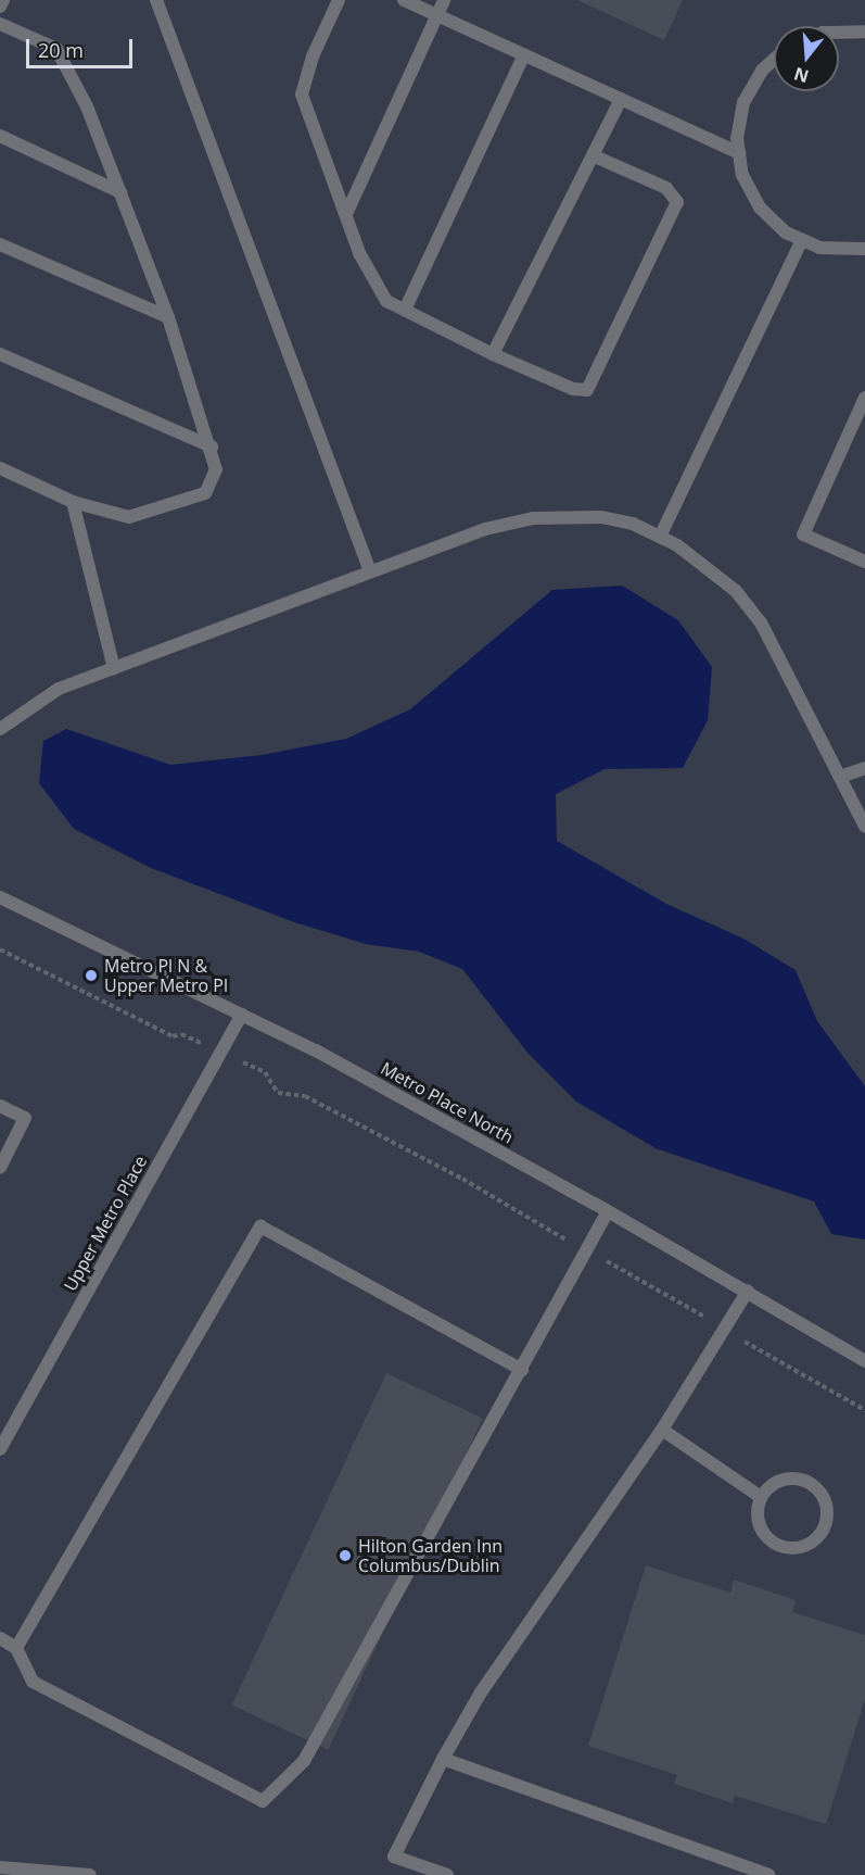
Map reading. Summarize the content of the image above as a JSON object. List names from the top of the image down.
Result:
{
  "streets": {
    "street": ["Metro Place North", "Upper Metro Place"]
  },
  "crossings": [
    ["Metro Place North", "Upper Metro Place"]
  ],
  "places": ["Metro Pl N & Upper Metro Pl", "Hilton Garden Inn Columbus/Dublin"],
  "scale_bar": "20 m",
  "north": "bottom"
}
